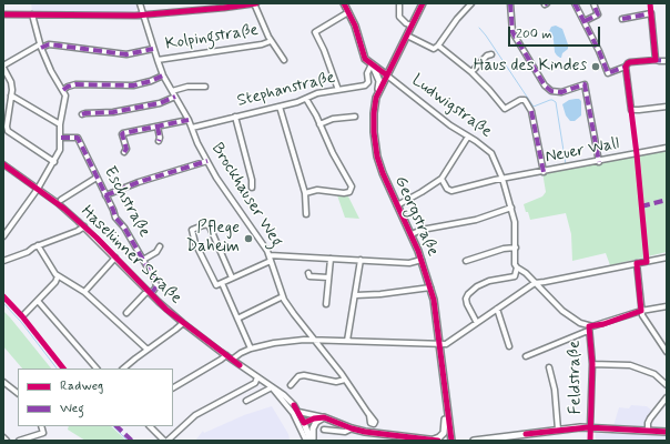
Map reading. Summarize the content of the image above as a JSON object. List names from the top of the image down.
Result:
{
  "streets": {
    "main road": ["Georgstraße"],
    "street": [
      "Kolpingstraße",
      "Stephanstraße",
      "Ludwigstraße",
      "Neuer Wall",
      "Brockhauser Weg",
      "Eschstraße",
      "Haselünner Straße",
      "Feldstraße"
    ]
  },
  "crossings": [
    ["Kolpingstraße", "Brockhauser Weg"],
    ["Stephanstraße", "Brockhauser Weg"],
    ["Ludwigstraße", "Neuer Wall"],
    ["Eschstraße", "Haselünner Straße"]
  ],
  "places": ["Haus des Kindes", "Pflege Daheim"],
  "legend": ["Radweg", "Weg"],
  "scale_bar": "200 m"
}
